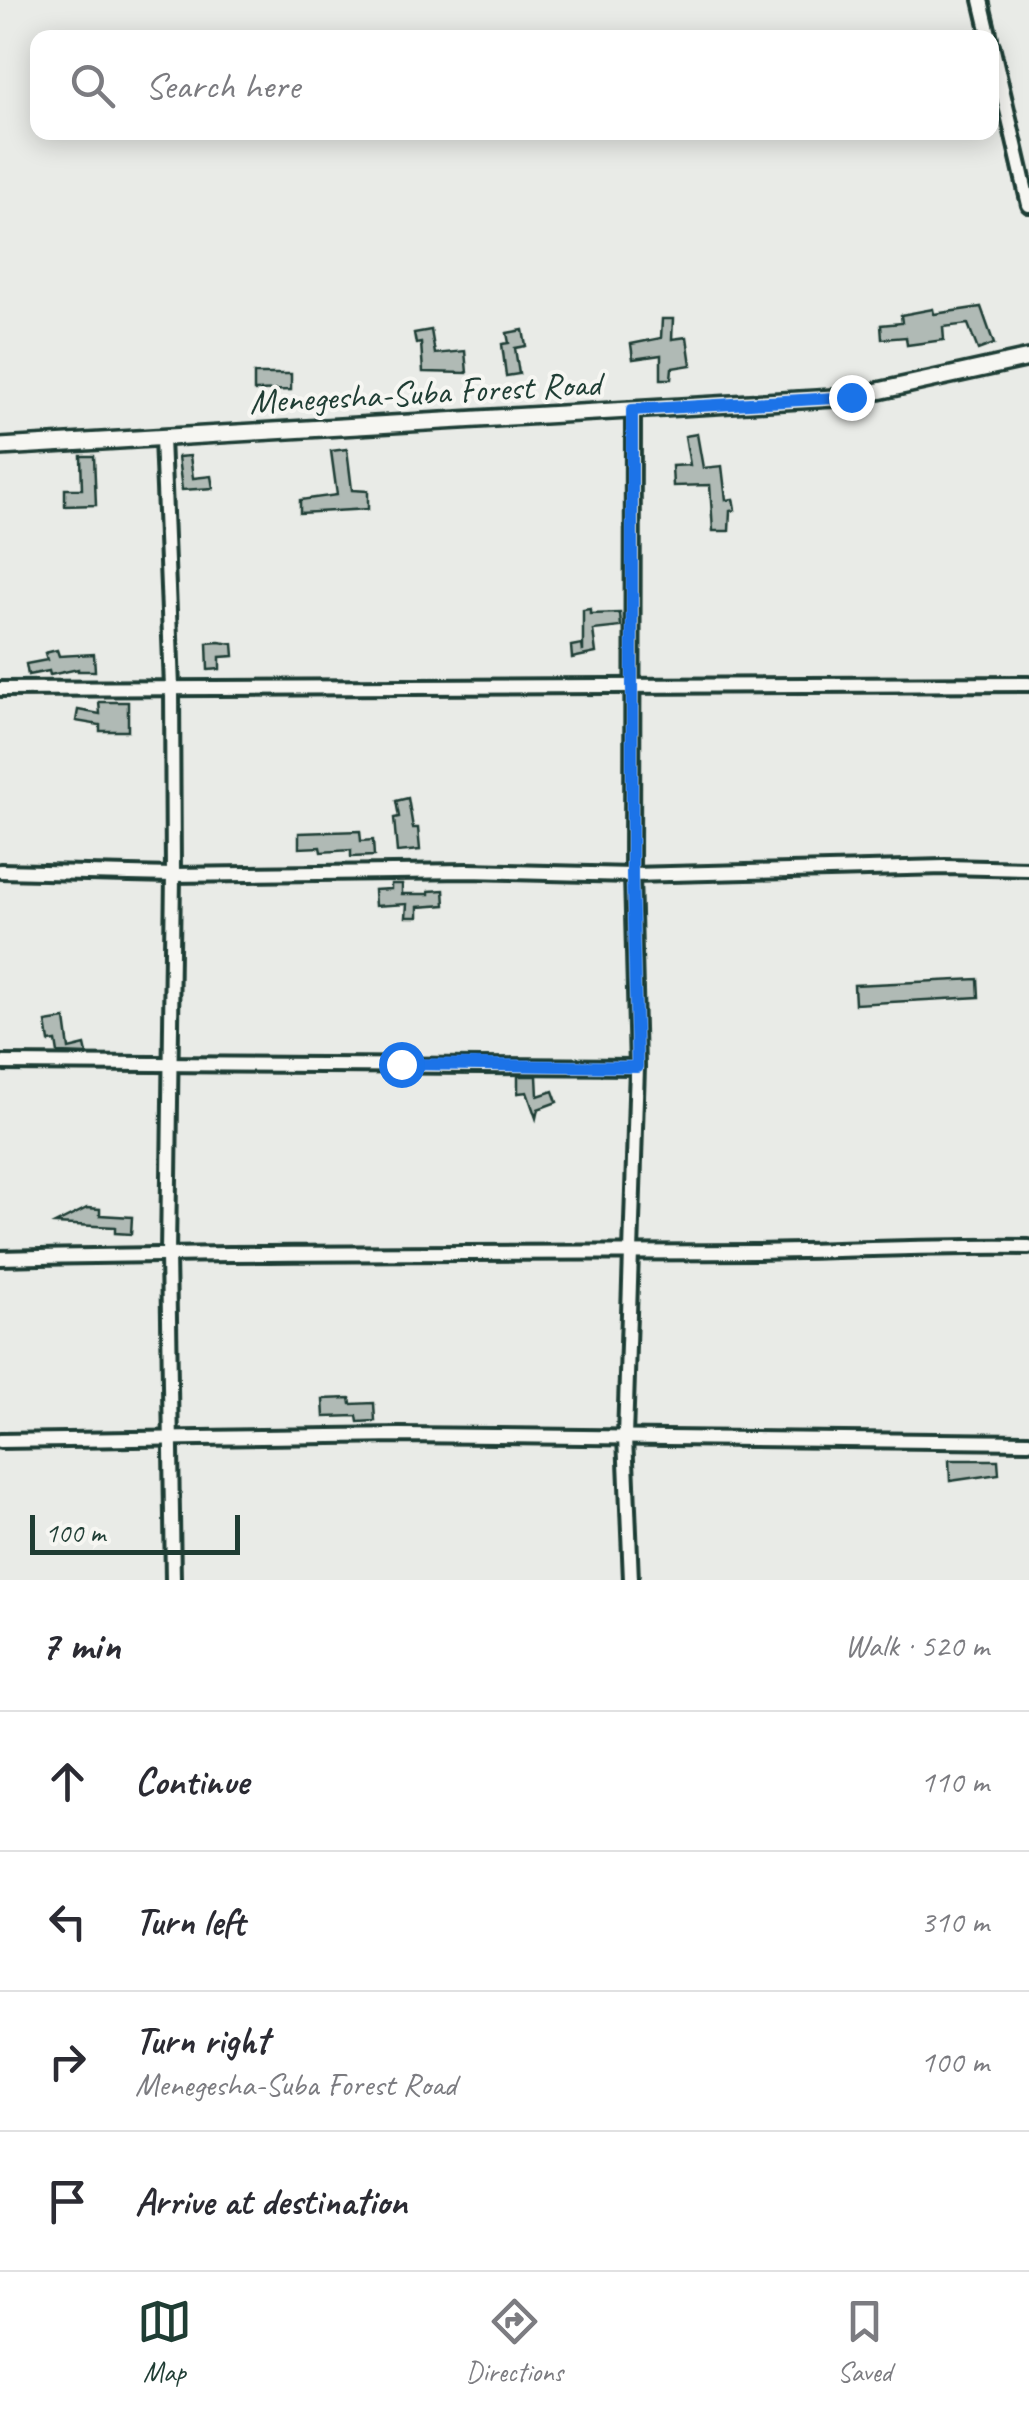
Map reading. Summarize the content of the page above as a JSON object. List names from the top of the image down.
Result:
{
  "streets": {
    "street": ["Menegesha-Suba Forest Road"]
  },
  "scale_bar": "100 m",
  "page": {
    "search": "Search here",
    "scale": "100 m",
    "heading": ["7 min", "Walk · 520 m"],
    "list": [
      ["Continue", "110 m"],
      ["Turn left", "310 m"],
      ["Turn right", "Menegesha-Suba Forest Road", "100 m"],
      "Arrive at destination"
    ],
    "nav": ["Map", "Directions", "Saved"]
  }
}
